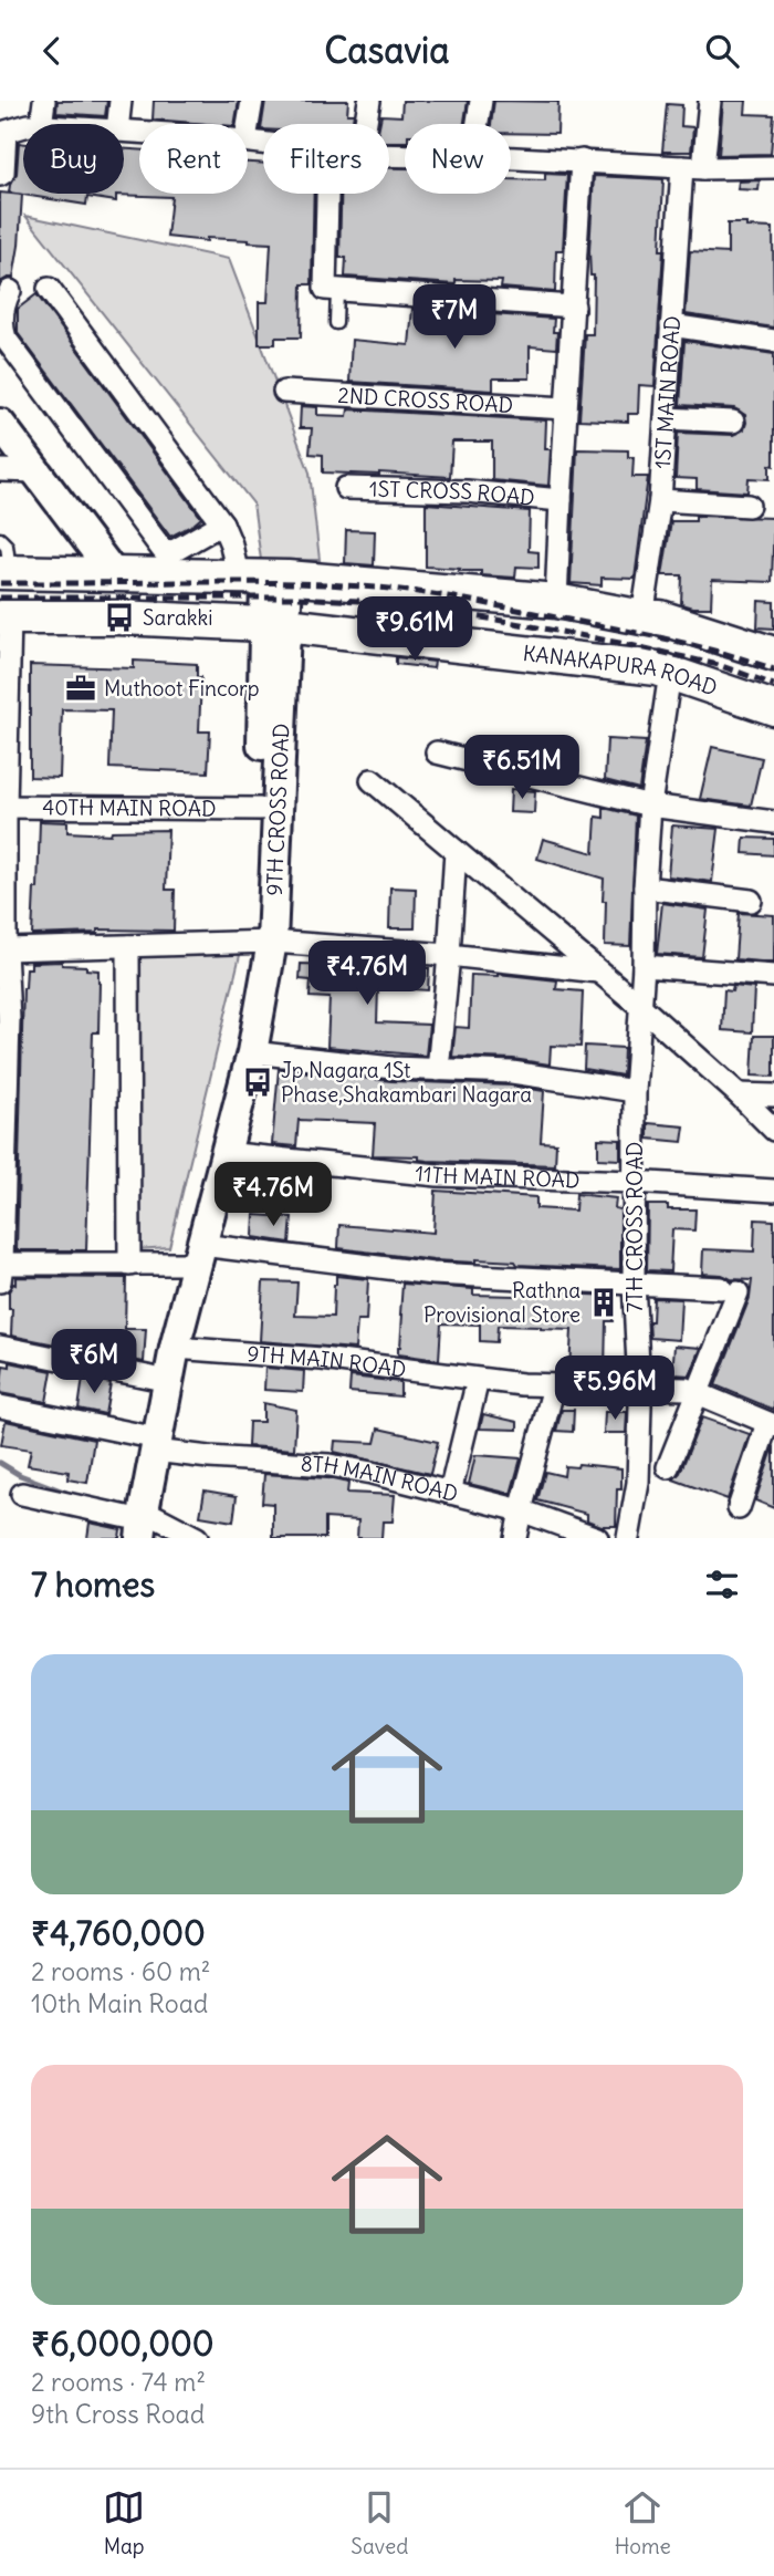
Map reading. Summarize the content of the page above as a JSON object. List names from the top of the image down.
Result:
{
  "streets": {
    "main road": ["KANAKAPURA ROAD", "9TH CROSS ROAD"],
    "street": [
      "1ST MAIN ROAD",
      "2ND CROSS ROAD",
      "1ST CROSS ROAD",
      "40TH MAIN ROAD",
      "11TH MAIN ROAD",
      "7TH CROSS ROAD",
      "9TH MAIN ROAD",
      "8TH MAIN ROAD"
    ]
  },
  "crossings": [
    ["KANAKAPURA ROAD", "9TH CROSS ROAD"],
    ["KANAKAPURA ROAD", "7TH CROSS ROAD"],
    ["40TH MAIN ROAD", "9TH CROSS ROAD"],
    ["9TH CROSS ROAD", "11TH MAIN ROAD"],
    ["9TH CROSS ROAD", "9TH MAIN ROAD"],
    ["9TH CROSS ROAD", "8TH MAIN ROAD"],
    ["11TH MAIN ROAD", "7TH CROSS ROAD"],
    ["7TH CROSS ROAD", "9TH MAIN ROAD"]
  ],
  "places": {
    "bus stop": ["Sarakki", "Jp Nagara 1St Phase,Shakambari Nagara"],
    "office": ["Muthoot Fincorp"],
    "building": ["Rathna Provisional Store"]
  },
  "page": {
    "header": "Casavia",
    "chip": [
      "Buy",
      "Rent",
      "Filters",
      "New"
    ],
    "price": [
      "₹7M",
      "₹9.61M",
      "₹6.51M",
      "₹4.76M",
      "₹4.76M",
      "₹6M",
      "₹5.96M"
    ],
    "heading": "7 homes",
    "list": [
      {
        "name": "₹4,760,000",
        "note": "2 rooms · 60 m² · 10th Main Road"
      },
      {
        "name": "₹6,000,000",
        "note": "2 rooms · 74 m² · 9th Cross Road"
      }
    ],
    "tabs": ["Map", "Saved", "Home"]
  }
}
